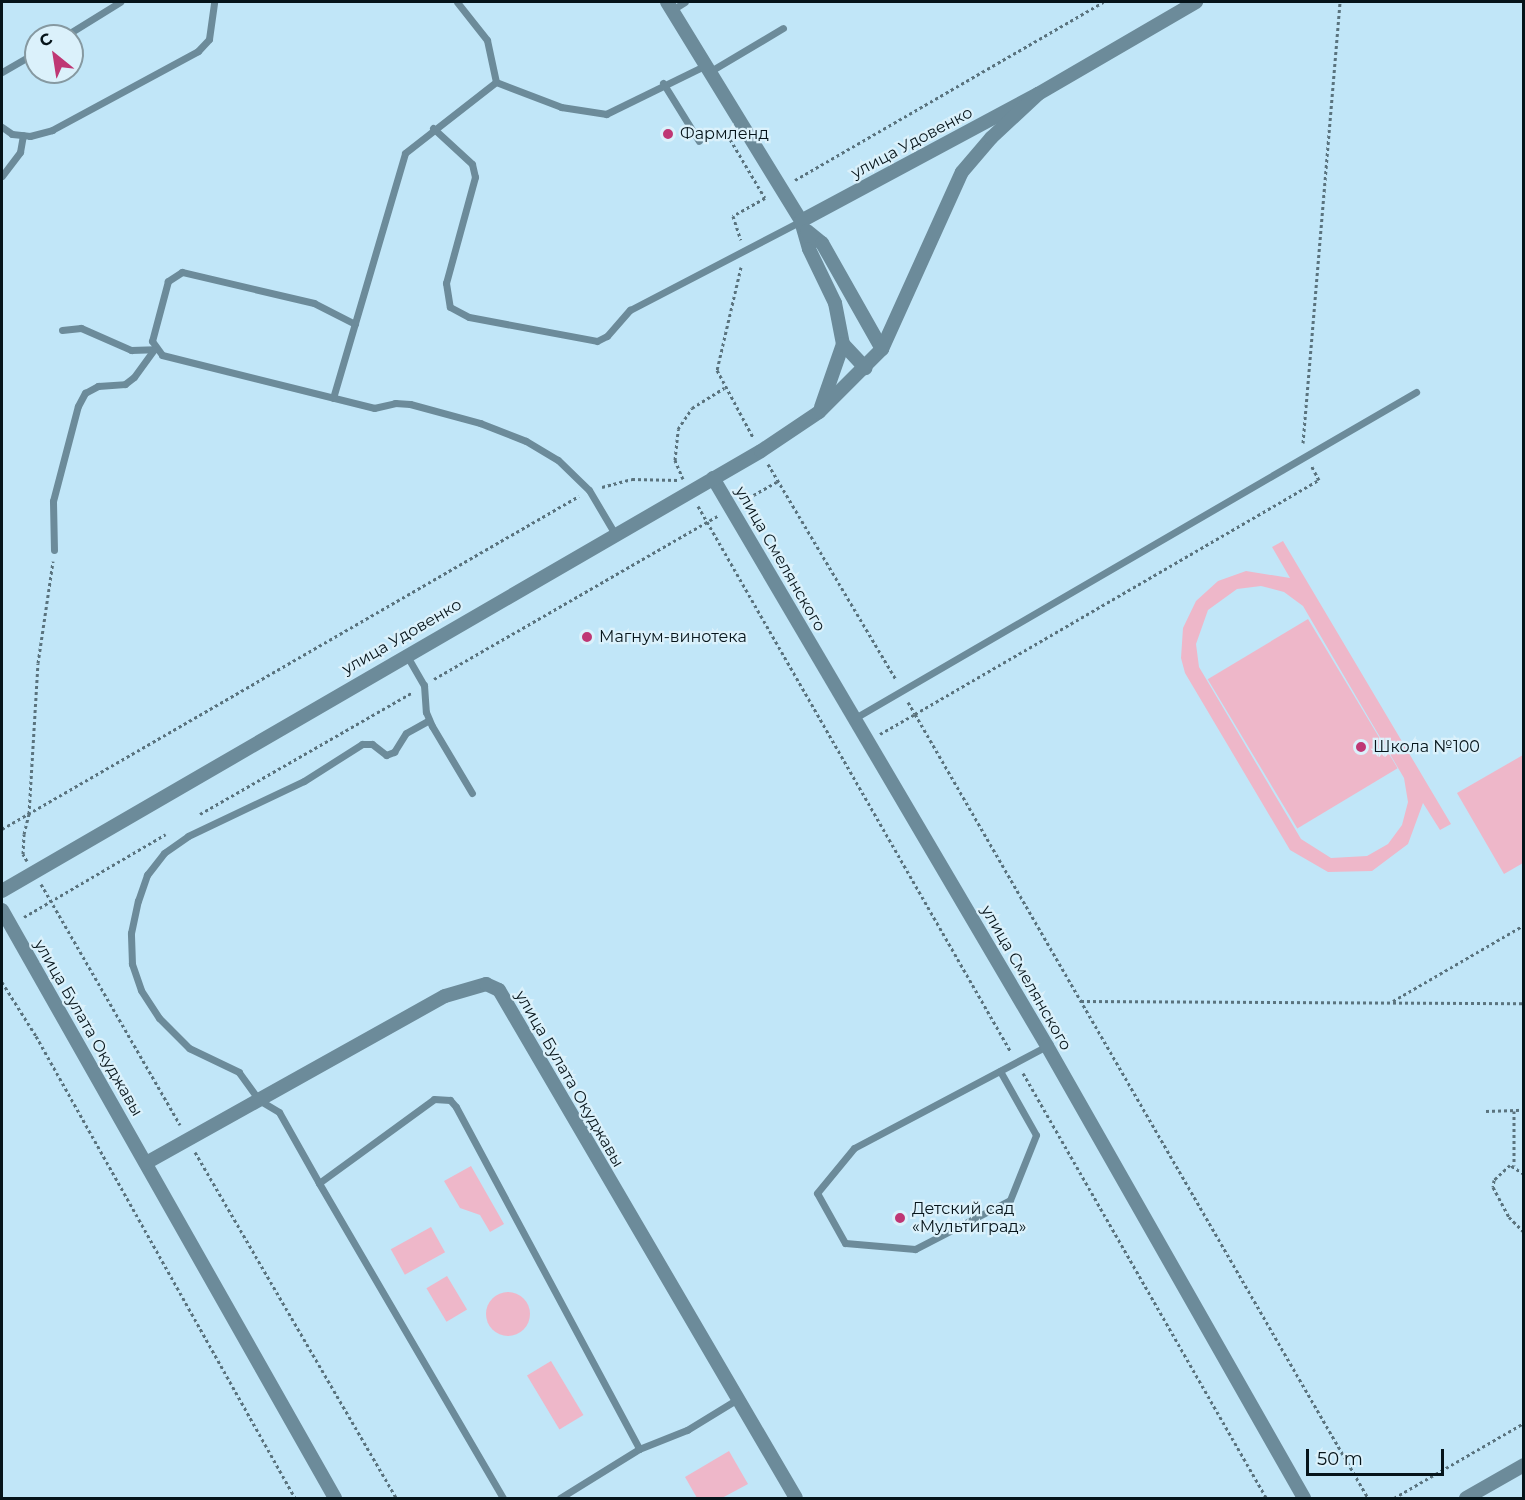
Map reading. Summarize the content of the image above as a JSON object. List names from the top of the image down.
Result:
{
  "streets": {
    "street": ["улица Удовенко", "улица Смелянского", "улица Булата Окуджавы"]
  },
  "crossings": [
    ["улица Удовенко", "улица Смелянского"]
  ],
  "places": [
    "Фармленд",
    "Магнум-винотека",
    "Школа №100",
    "Детский сад «Мультиград»"
  ],
  "scale_bar": "50 m",
  "north": "top left"
}
